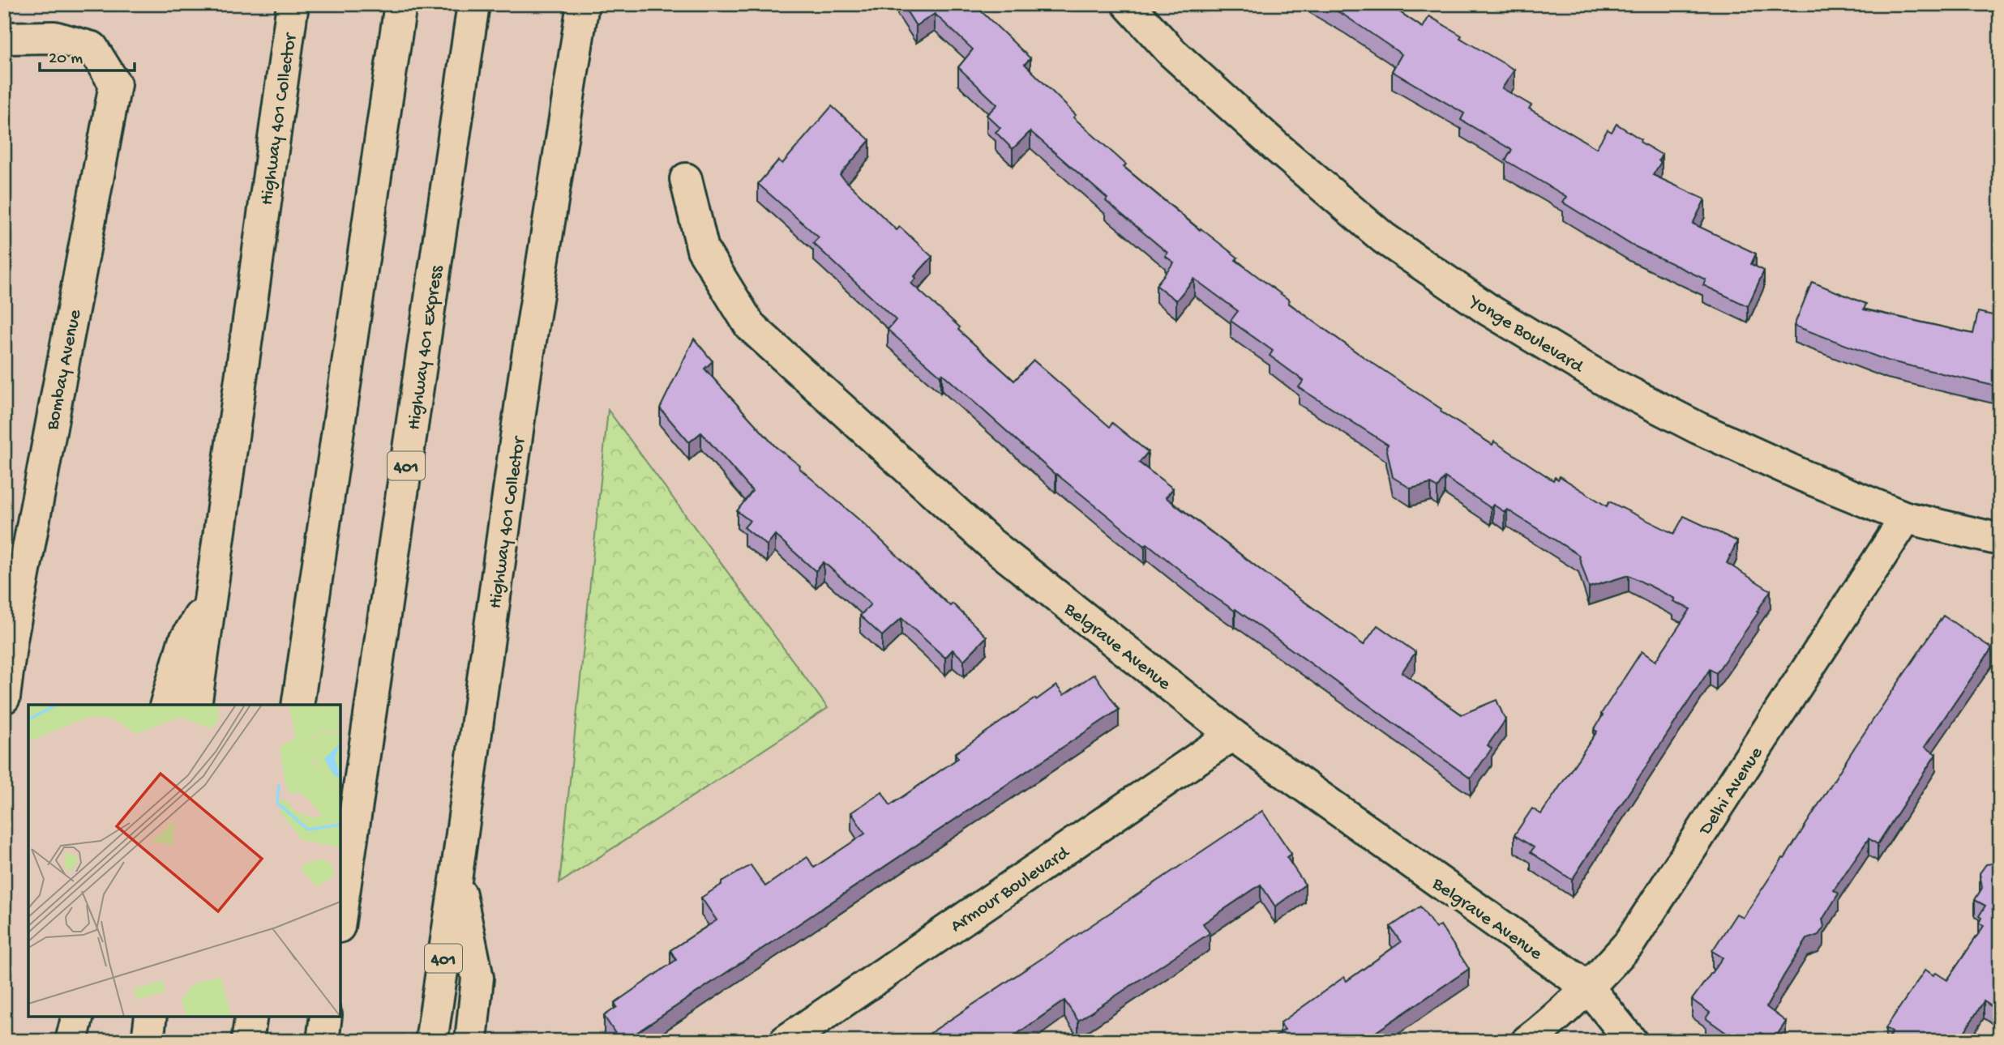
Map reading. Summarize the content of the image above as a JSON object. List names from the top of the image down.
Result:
{
  "streets": {
    "main road": [
      "Highway 401 Collector",
      "Yonge Boulevard",
      "Highway 401 Express",
      "Bombay Avenue",
      "401",
      "Belgrave Avenue",
      "Delhi Avenue",
      "Armour Boulevard"
    ]
  },
  "crossings": [
    ["Yonge Boulevard", "Delhi Avenue"],
    ["Belgrave Avenue", "Delhi Avenue"],
    ["Belgrave Avenue", "Armour Boulevard"]
  ],
  "scale_bar": "20 m"
}
